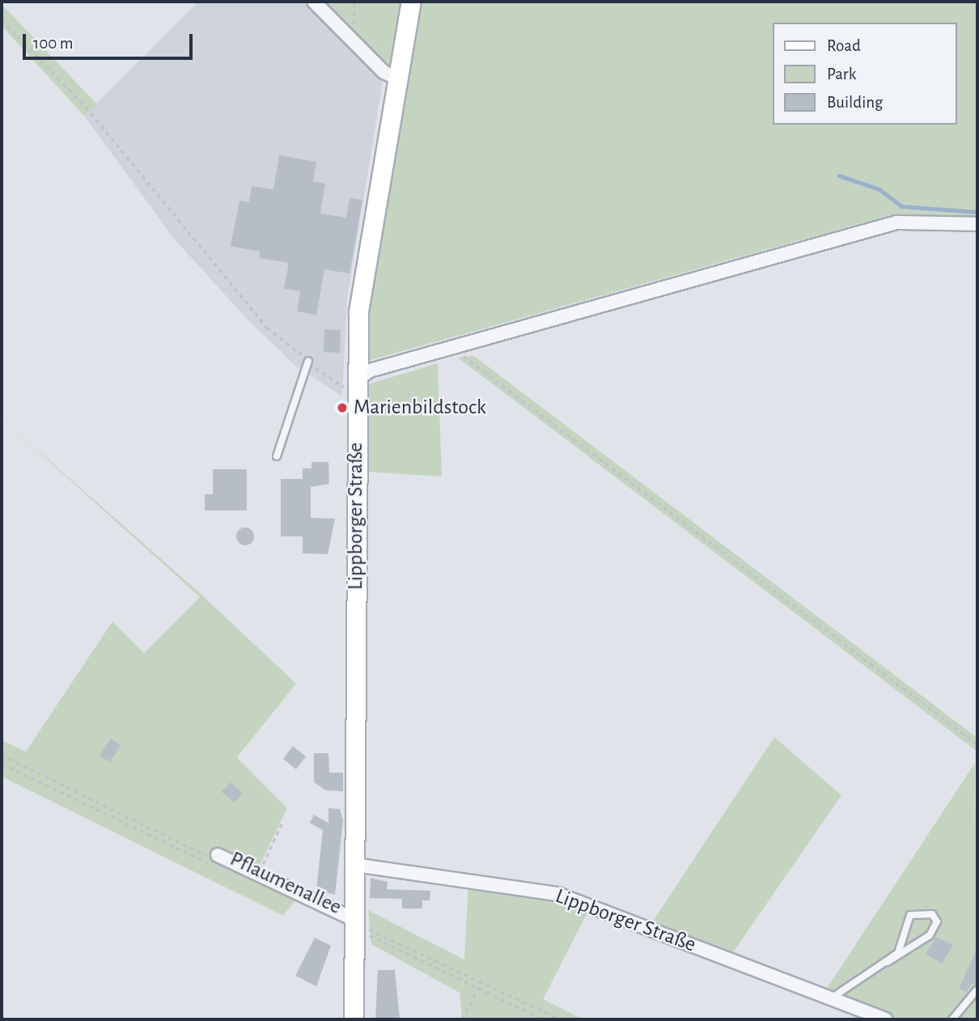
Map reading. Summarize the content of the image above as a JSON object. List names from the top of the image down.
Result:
{
  "streets": {
    "street": ["Lippborger Straße"],
    "path": ["Pflaumenallee"]
  },
  "crossings": [
    ["Lippborger Straße", "Pflaumenallee"]
  ],
  "places": ["Marienbildstock"],
  "legend": ["Road", "Park", "Building"],
  "scale_bar": "100 m"
}
